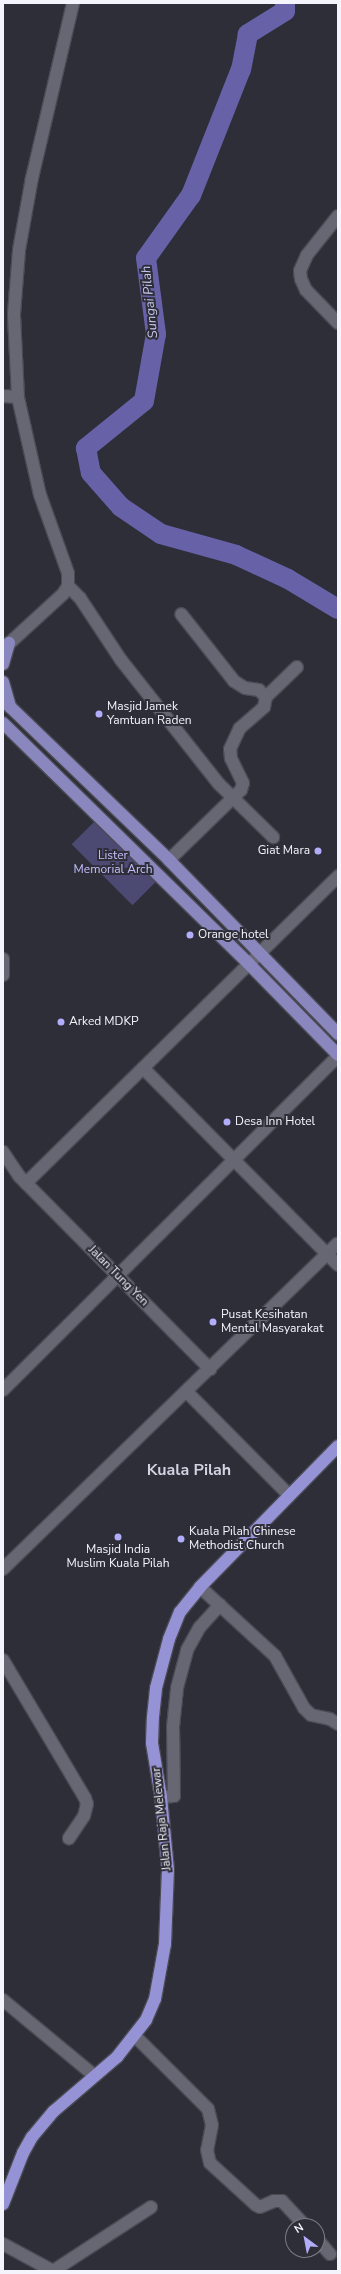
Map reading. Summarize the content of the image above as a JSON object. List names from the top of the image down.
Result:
{
  "streets": {
    "highway": ["Jalan Raja Melewar"],
    "street": ["Jalan Tung Yen"]
  },
  "districts": ["Kuala Pilah"],
  "water": ["Sungai Pilah"],
  "parks": ["Lister Memorial Arch"],
  "places": [
    "Masjid Jamek Yamtuan Raden",
    "Giat Mara",
    "Orange hotel",
    "Arked MDKP",
    "Desa Inn Hotel",
    "Pusat Kesihatan Mental Masyarakat",
    "Masjid India Muslim Kuala Pilah",
    "Kuala Pilah Chinese Methodist Church"
  ],
  "north": "top left"
}
